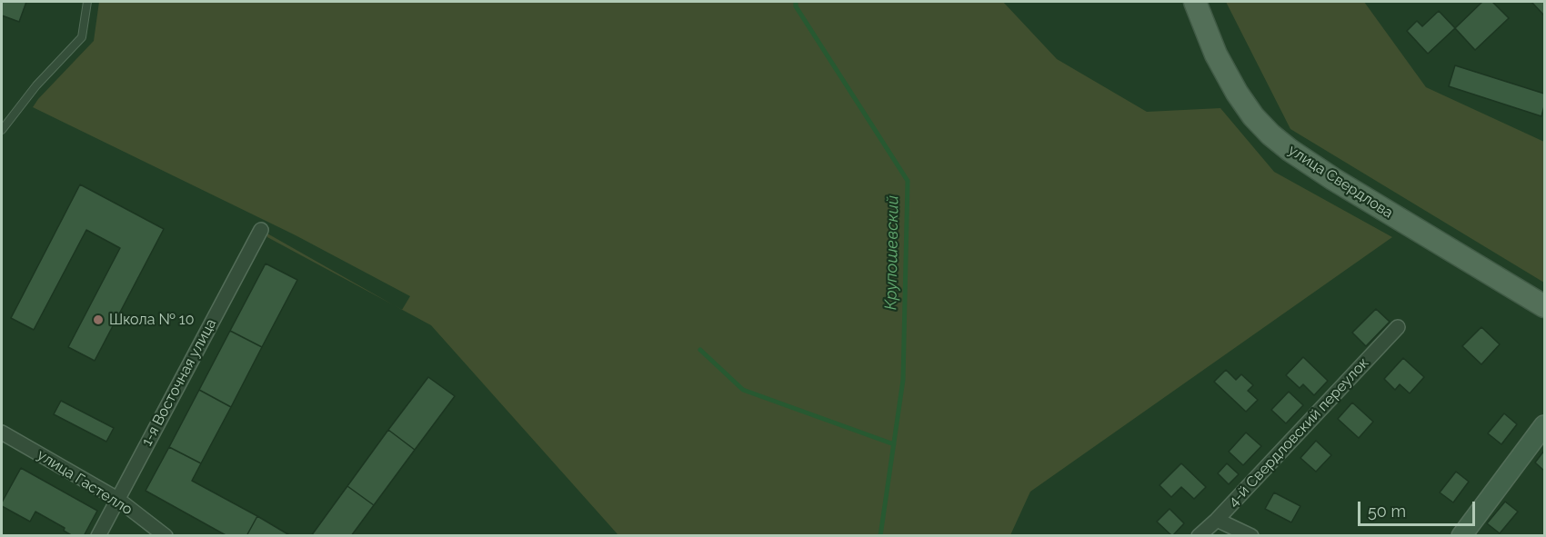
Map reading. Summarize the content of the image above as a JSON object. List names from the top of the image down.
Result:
{
  "streets": {
    "main road": ["улица Свердлова"],
    "street": ["1-я Восточная улица", "4-й Свердловский переулок", "улица Гастелло"]
  },
  "crossings": [
    ["1-я Восточная улица", "улица Гастелло"]
  ],
  "water": ["Крупошевский"],
  "places": ["Школа № 10"],
  "scale_bar": "50 m"
}
